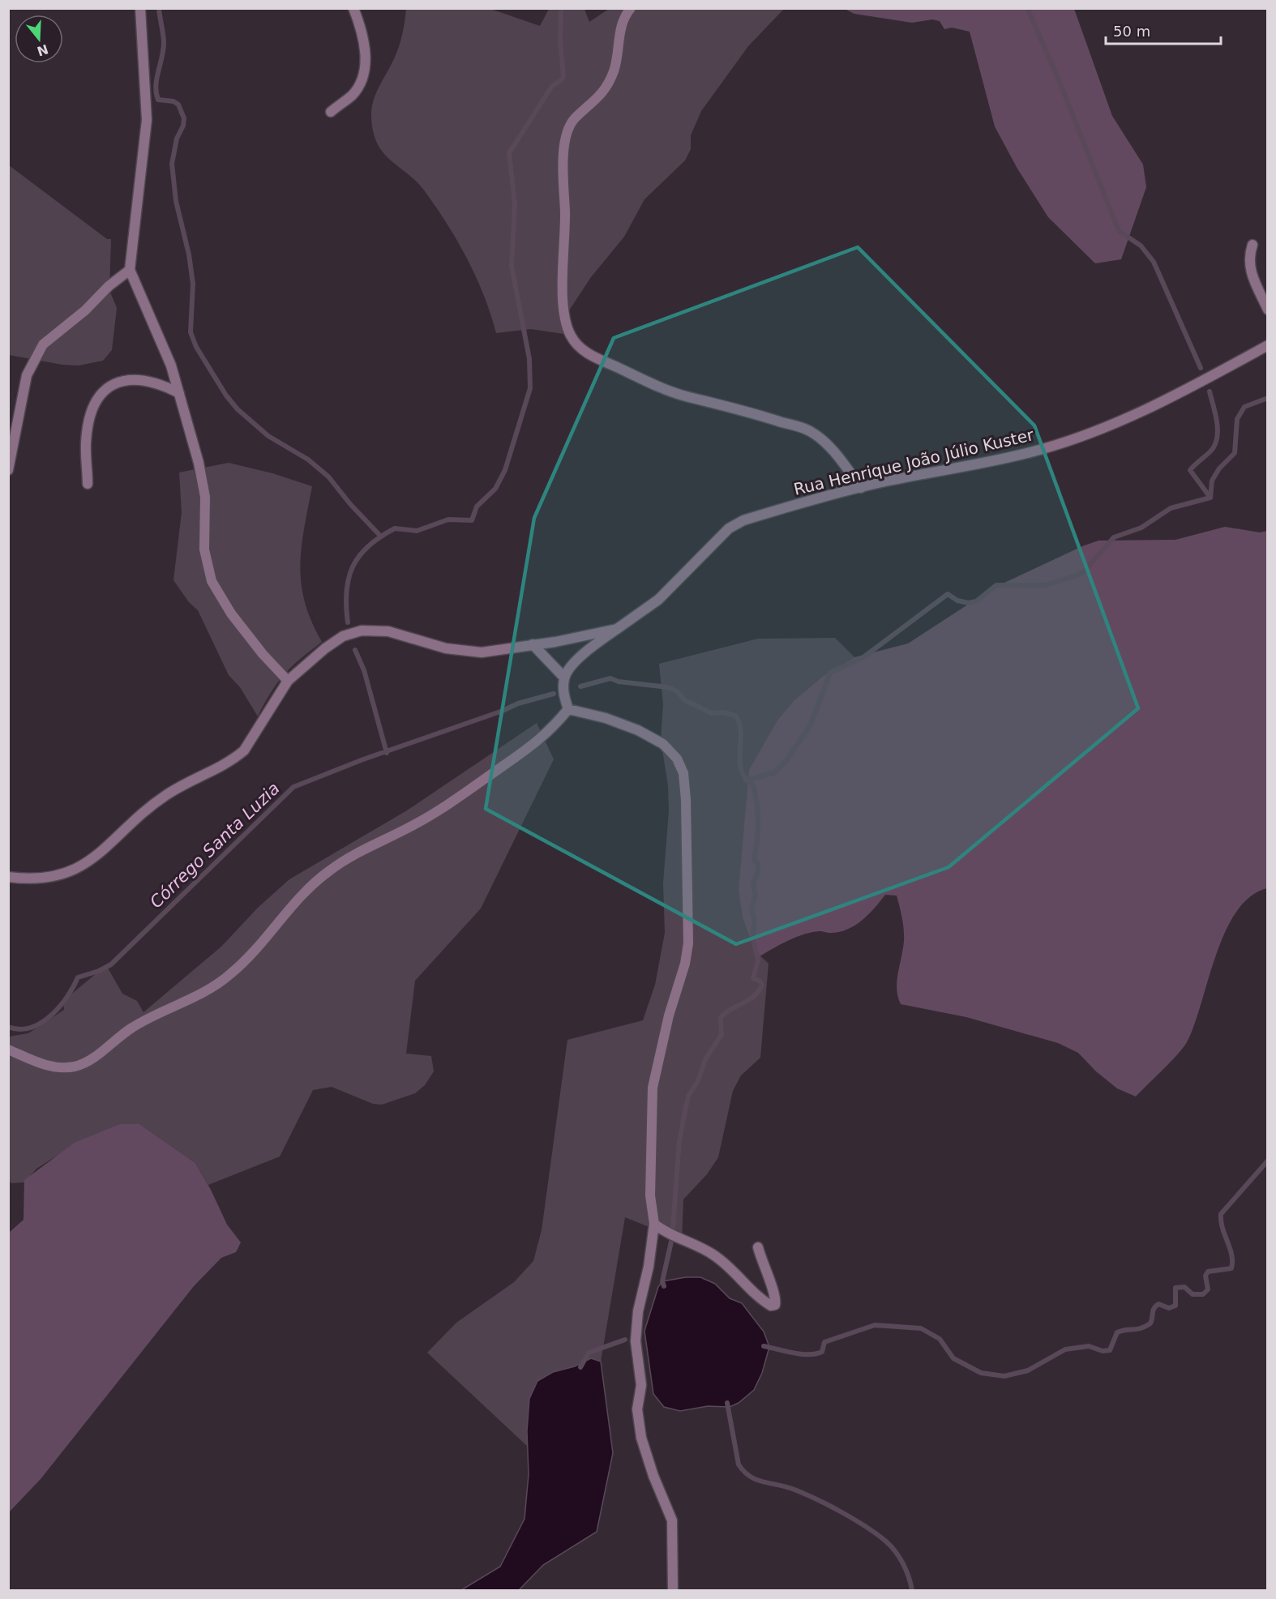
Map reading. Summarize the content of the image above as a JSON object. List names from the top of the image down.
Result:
{
  "streets": {
    "street": ["Rua Henrique João Júlio Kuster"]
  },
  "water": ["Córrego Santa Luzia"],
  "scale_bar": "50 m",
  "north": "bottom"
}
